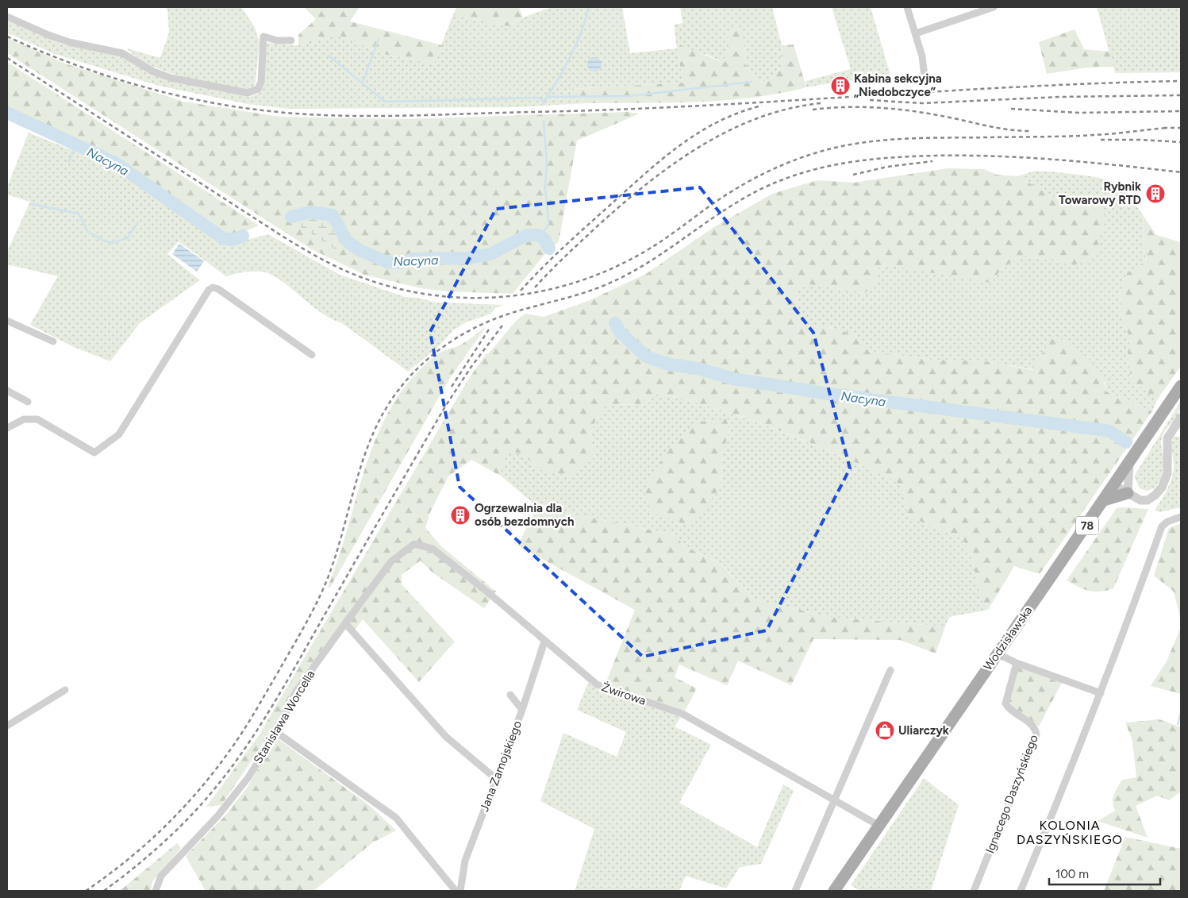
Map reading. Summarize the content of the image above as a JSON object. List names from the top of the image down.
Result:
{
  "streets": {
    "main road": ["78", "Wodzisławska"],
    "street": [
      "Żwirowa",
      "Stanisława Worcella",
      "Jana Zamojskiego",
      "Ignacego Daszyńskiego"
    ]
  },
  "crossings": [
    ["Wodzisławska", "Żwirowa"],
    ["Żwirowa", "Stanisława Worcella"],
    ["Żwirowa", "Jana Zamojskiego"]
  ],
  "districts": ["KOLONIA DASZYŃSKIEGO"],
  "water": ["Nacyna"],
  "places": {
    "building": ["Kabina sekcyjna „Niedobczyce”", "Rybnik Towarowy RTD", "Ogrzewalnia dla osób bezdomnych"],
    "shop": ["Uliarczyk"]
  },
  "scale_bar": "100 m"
}
